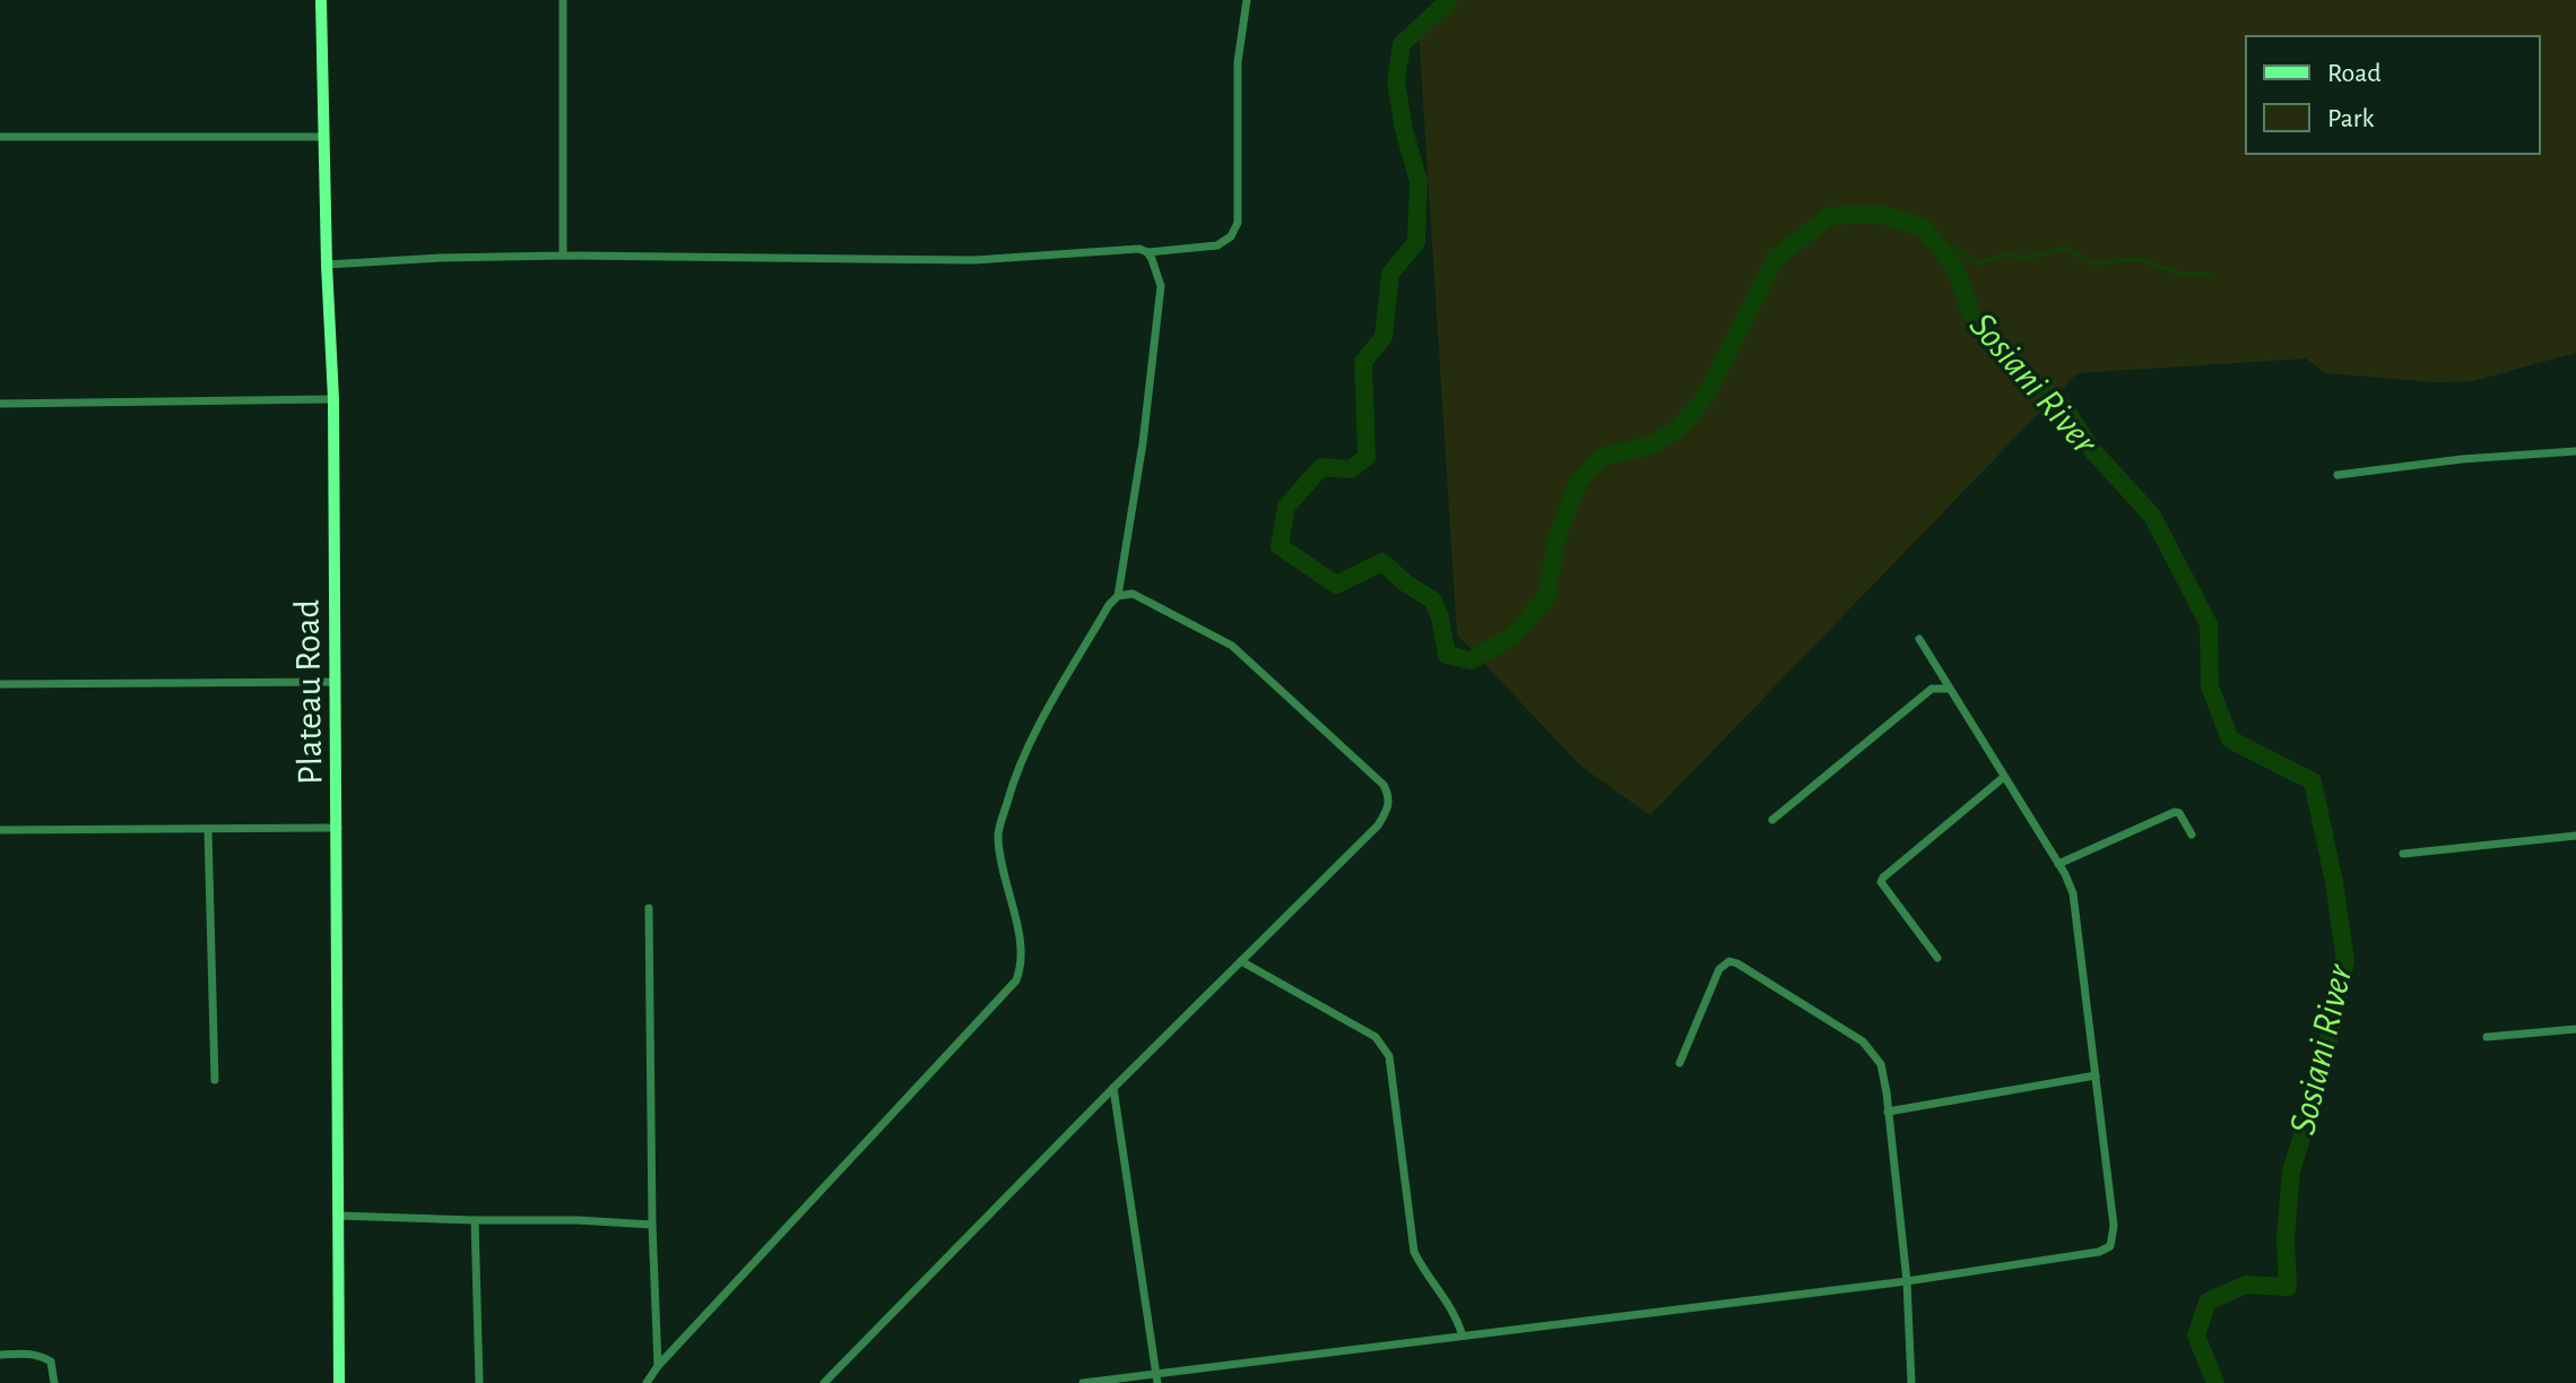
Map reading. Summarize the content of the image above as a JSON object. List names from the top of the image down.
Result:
{
  "streets": {
    "street": ["Plateau Road"]
  },
  "water": ["Sosiani River"],
  "legend": ["Road", "Park"]
}
